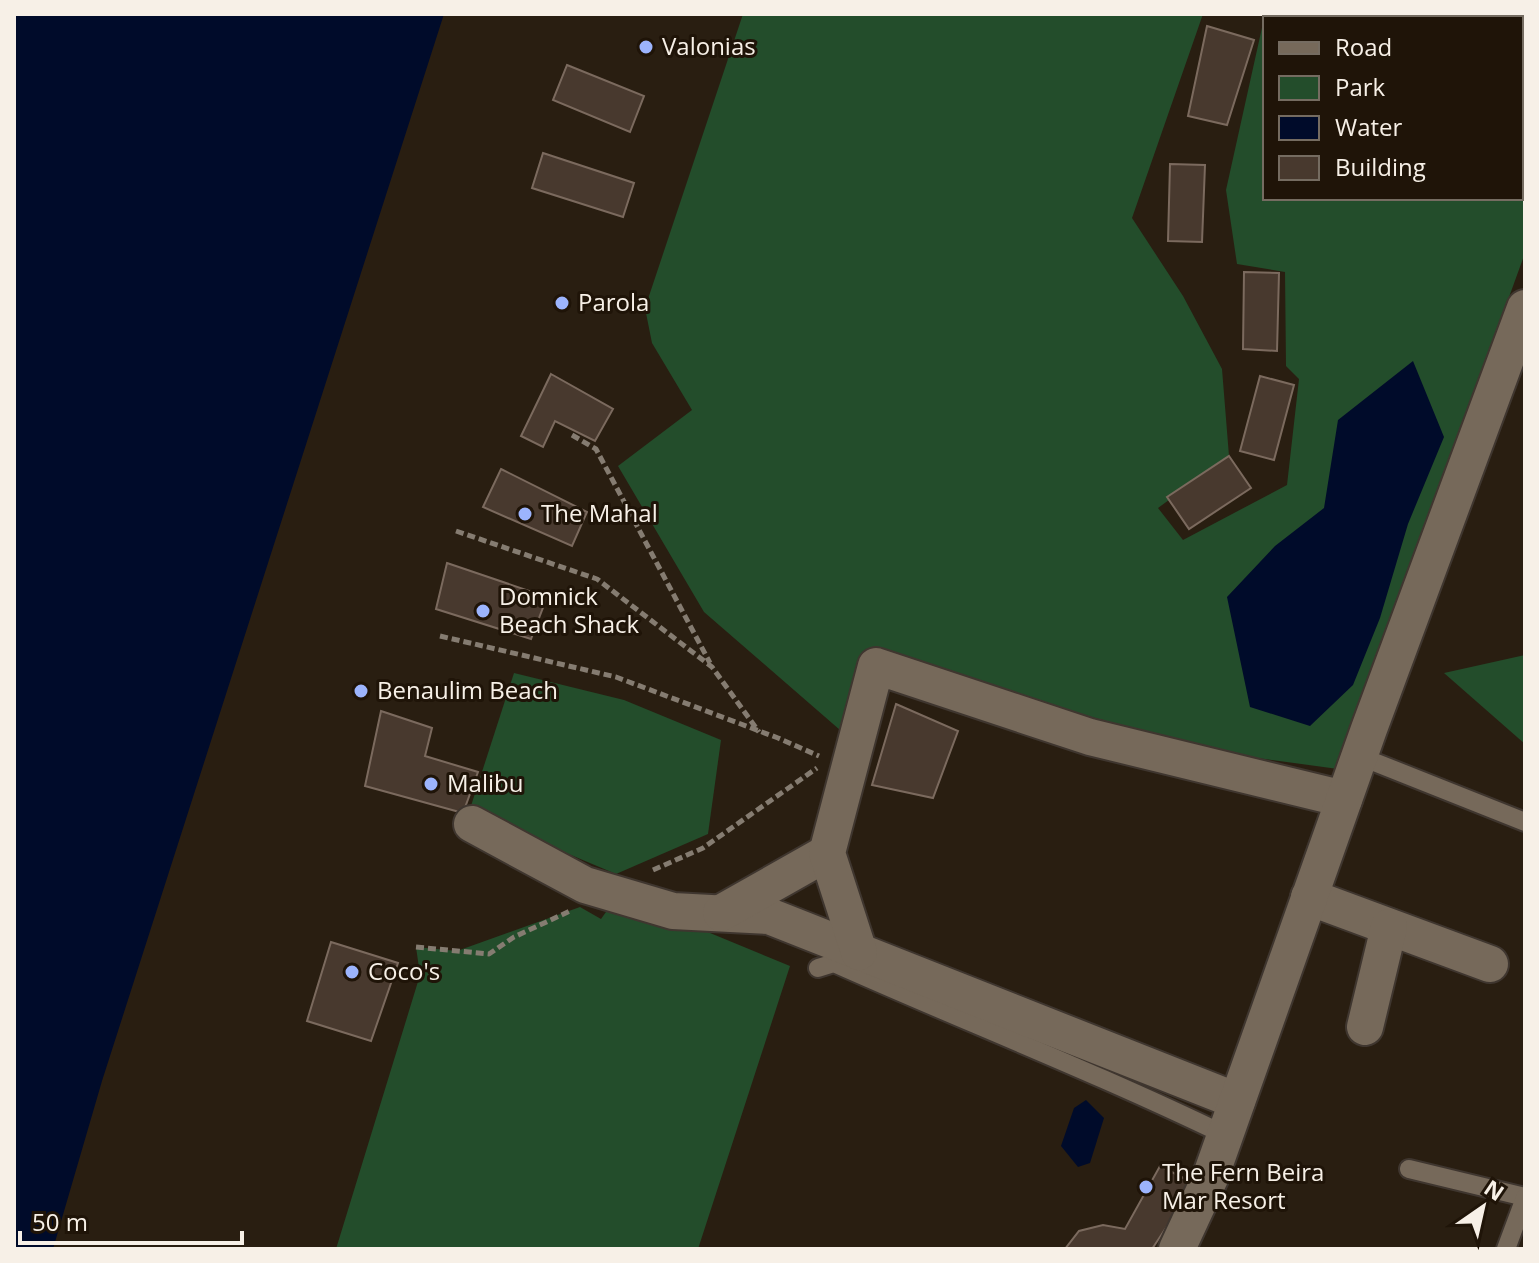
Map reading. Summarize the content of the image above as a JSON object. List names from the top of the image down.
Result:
{
  "places": [
    "Valonias",
    "Parola",
    "The Mahal",
    "Domnick Beach Shack",
    "Benaulim Beach",
    "Malibu",
    "Coco's",
    "The Fern Beira Mar Resort"
  ],
  "legend": [
    "Road",
    "Park",
    "Water",
    "Building"
  ],
  "scale_bar": "50 m",
  "north": "top right"
}
